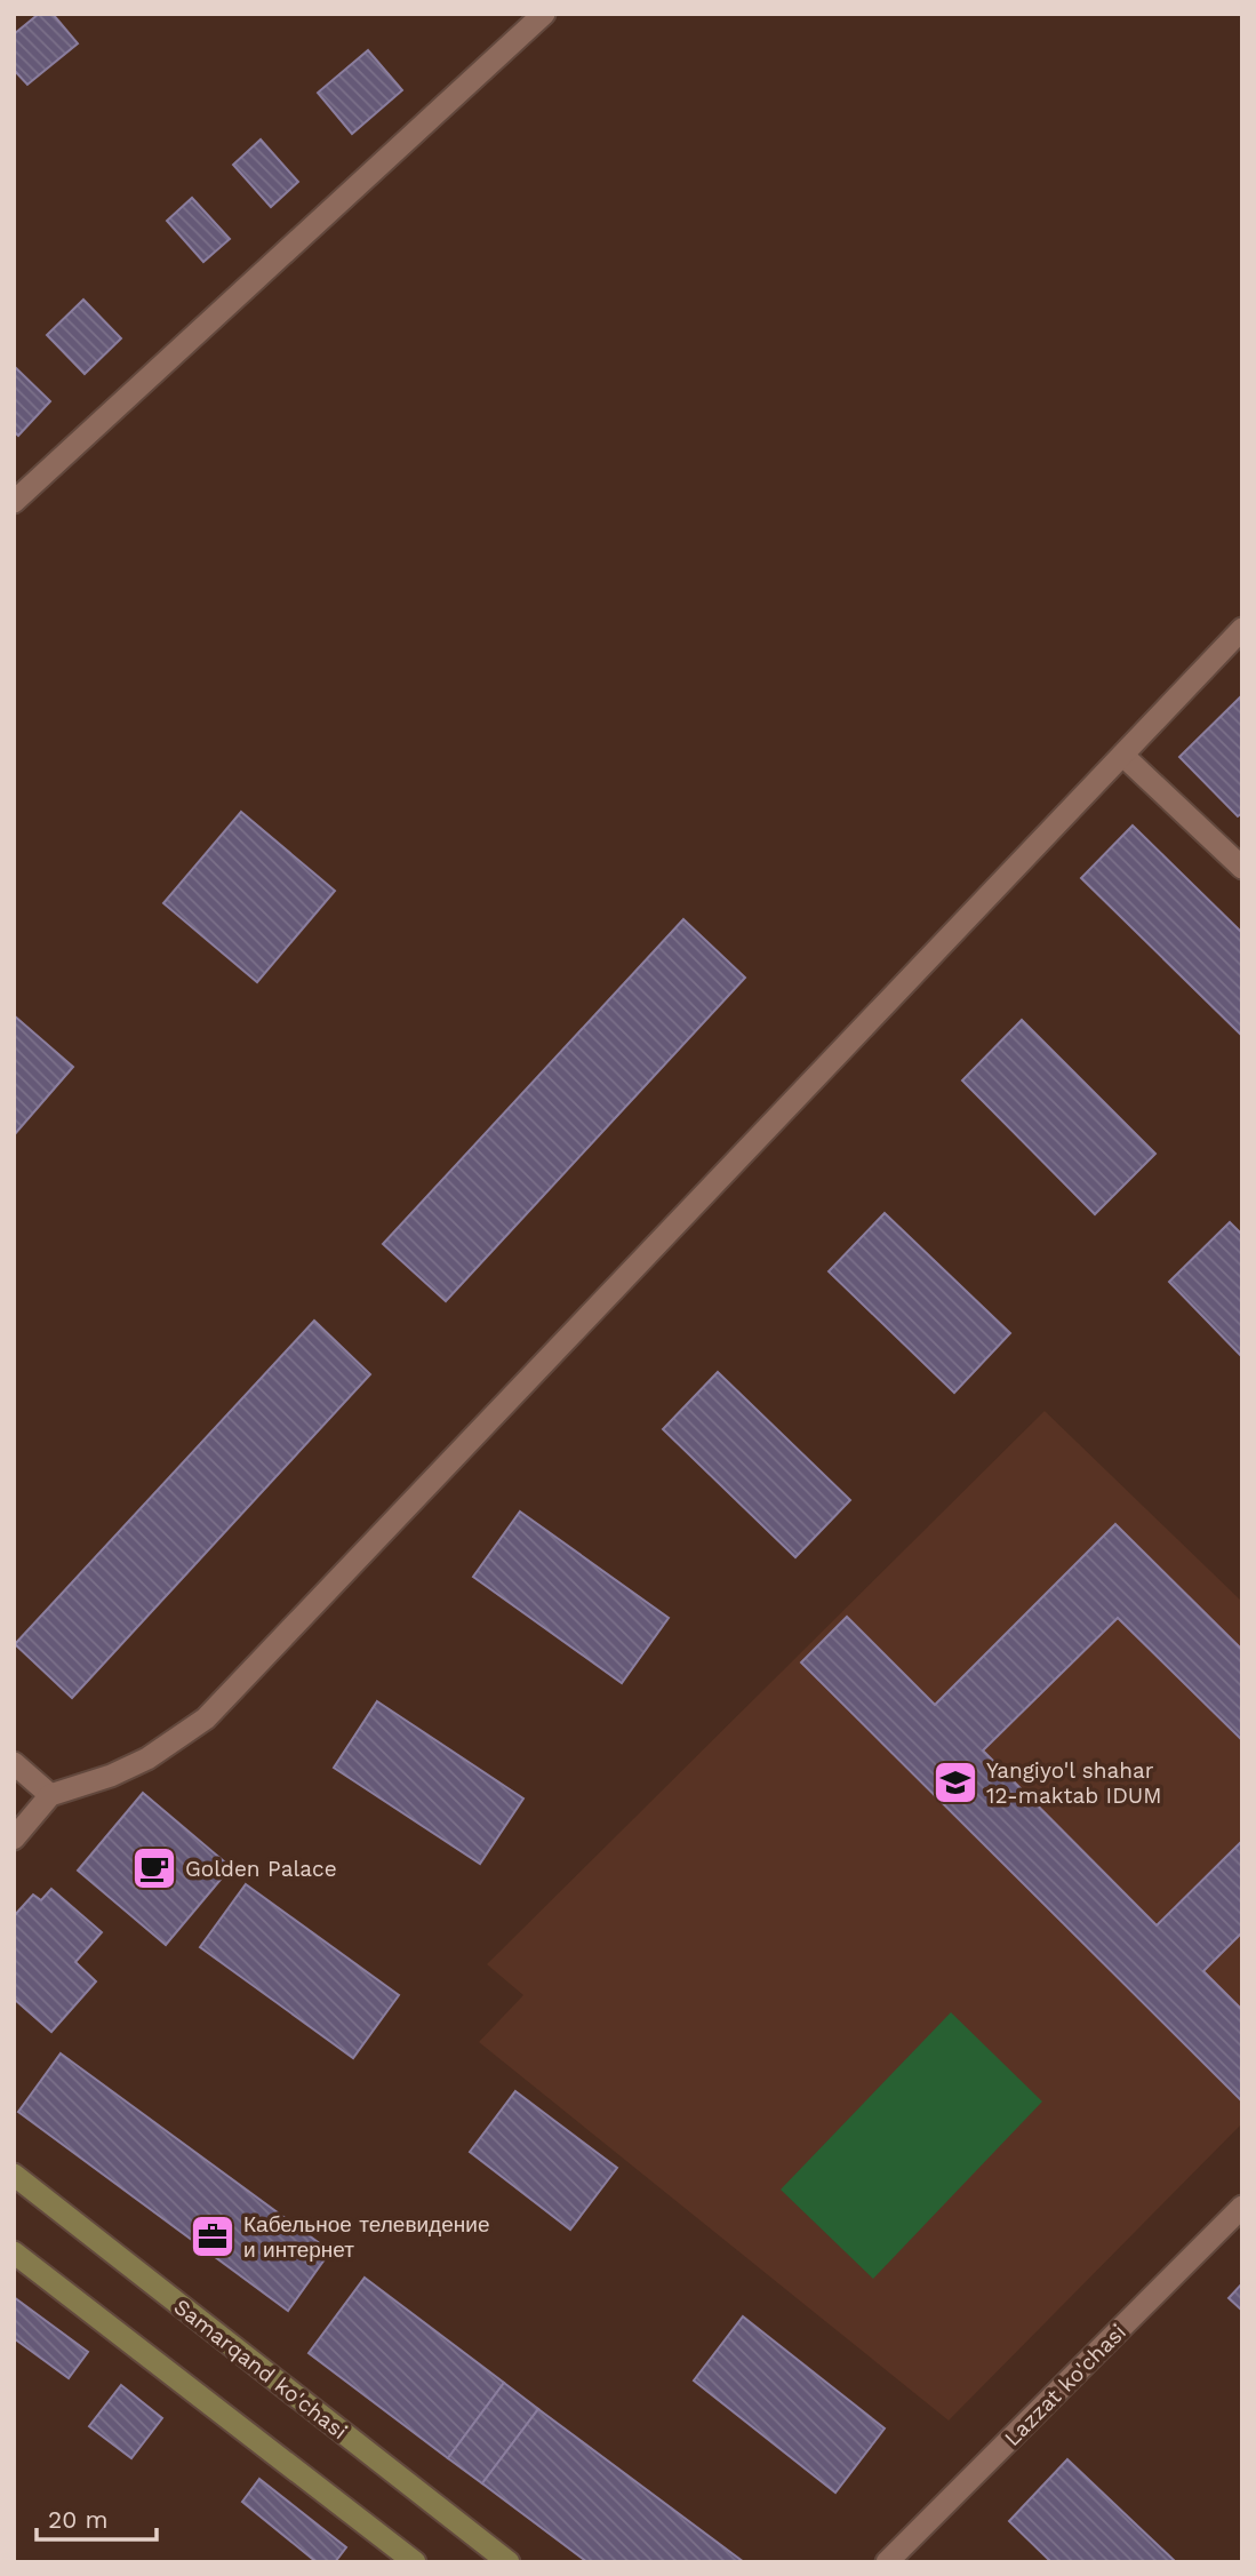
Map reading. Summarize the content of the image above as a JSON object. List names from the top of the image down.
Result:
{
  "streets": {
    "main road": ["Samarqand ko'chasi"],
    "street": ["Lazzat ko'chasi"]
  },
  "places": {
    "school or university": ["Yangiyo'l shahar 12-maktab IDUM"],
    "cafe": ["Golden Palace"],
    "office": ["Кабельное телевидение и интернет"]
  },
  "scale_bar": "20 m"
}
